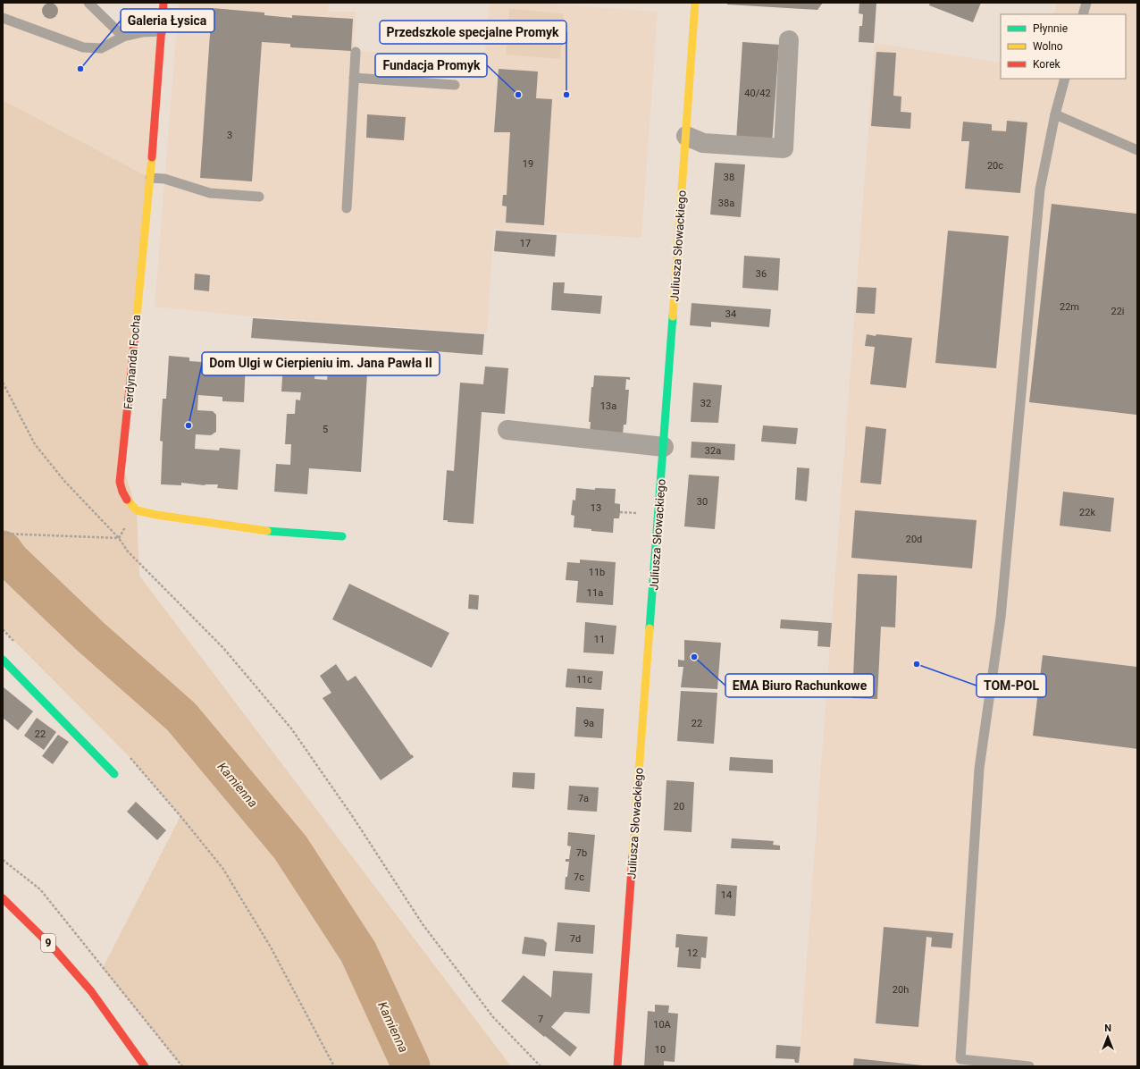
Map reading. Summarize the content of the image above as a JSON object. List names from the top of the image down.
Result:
{
  "streets": {
    "street": ["Juliusza Słowackiego", "Ferdynanda Focha", "9"]
  },
  "water": ["Kamienna"],
  "places": [
    "Galeria Łysica",
    "Fundacja Promyk",
    "Przedszkole specjalne Promyk",
    "Dom Ulgi w Cierpieniu im. Jana Pawła II",
    "EMA Biuro Rachunkowe",
    "TOM-POL"
  ],
  "house_numbers": [
    "40/42",
    "3",
    "19",
    "20c",
    "38",
    "38a",
    "17",
    "36",
    "22m",
    "22i",
    "34",
    "32",
    "13a",
    "5",
    "32a",
    "30",
    "13",
    "22k",
    "20d",
    "11b",
    "11a",
    "11",
    "11c",
    "9a",
    "22",
    "22",
    "7a",
    "20",
    "7b",
    "7c",
    "14",
    "7d",
    "12",
    "20h",
    "7",
    "10A",
    "10"
  ],
  "legend": ["Płynnie", "Wolno", "Korek"],
  "north": "top"
}
